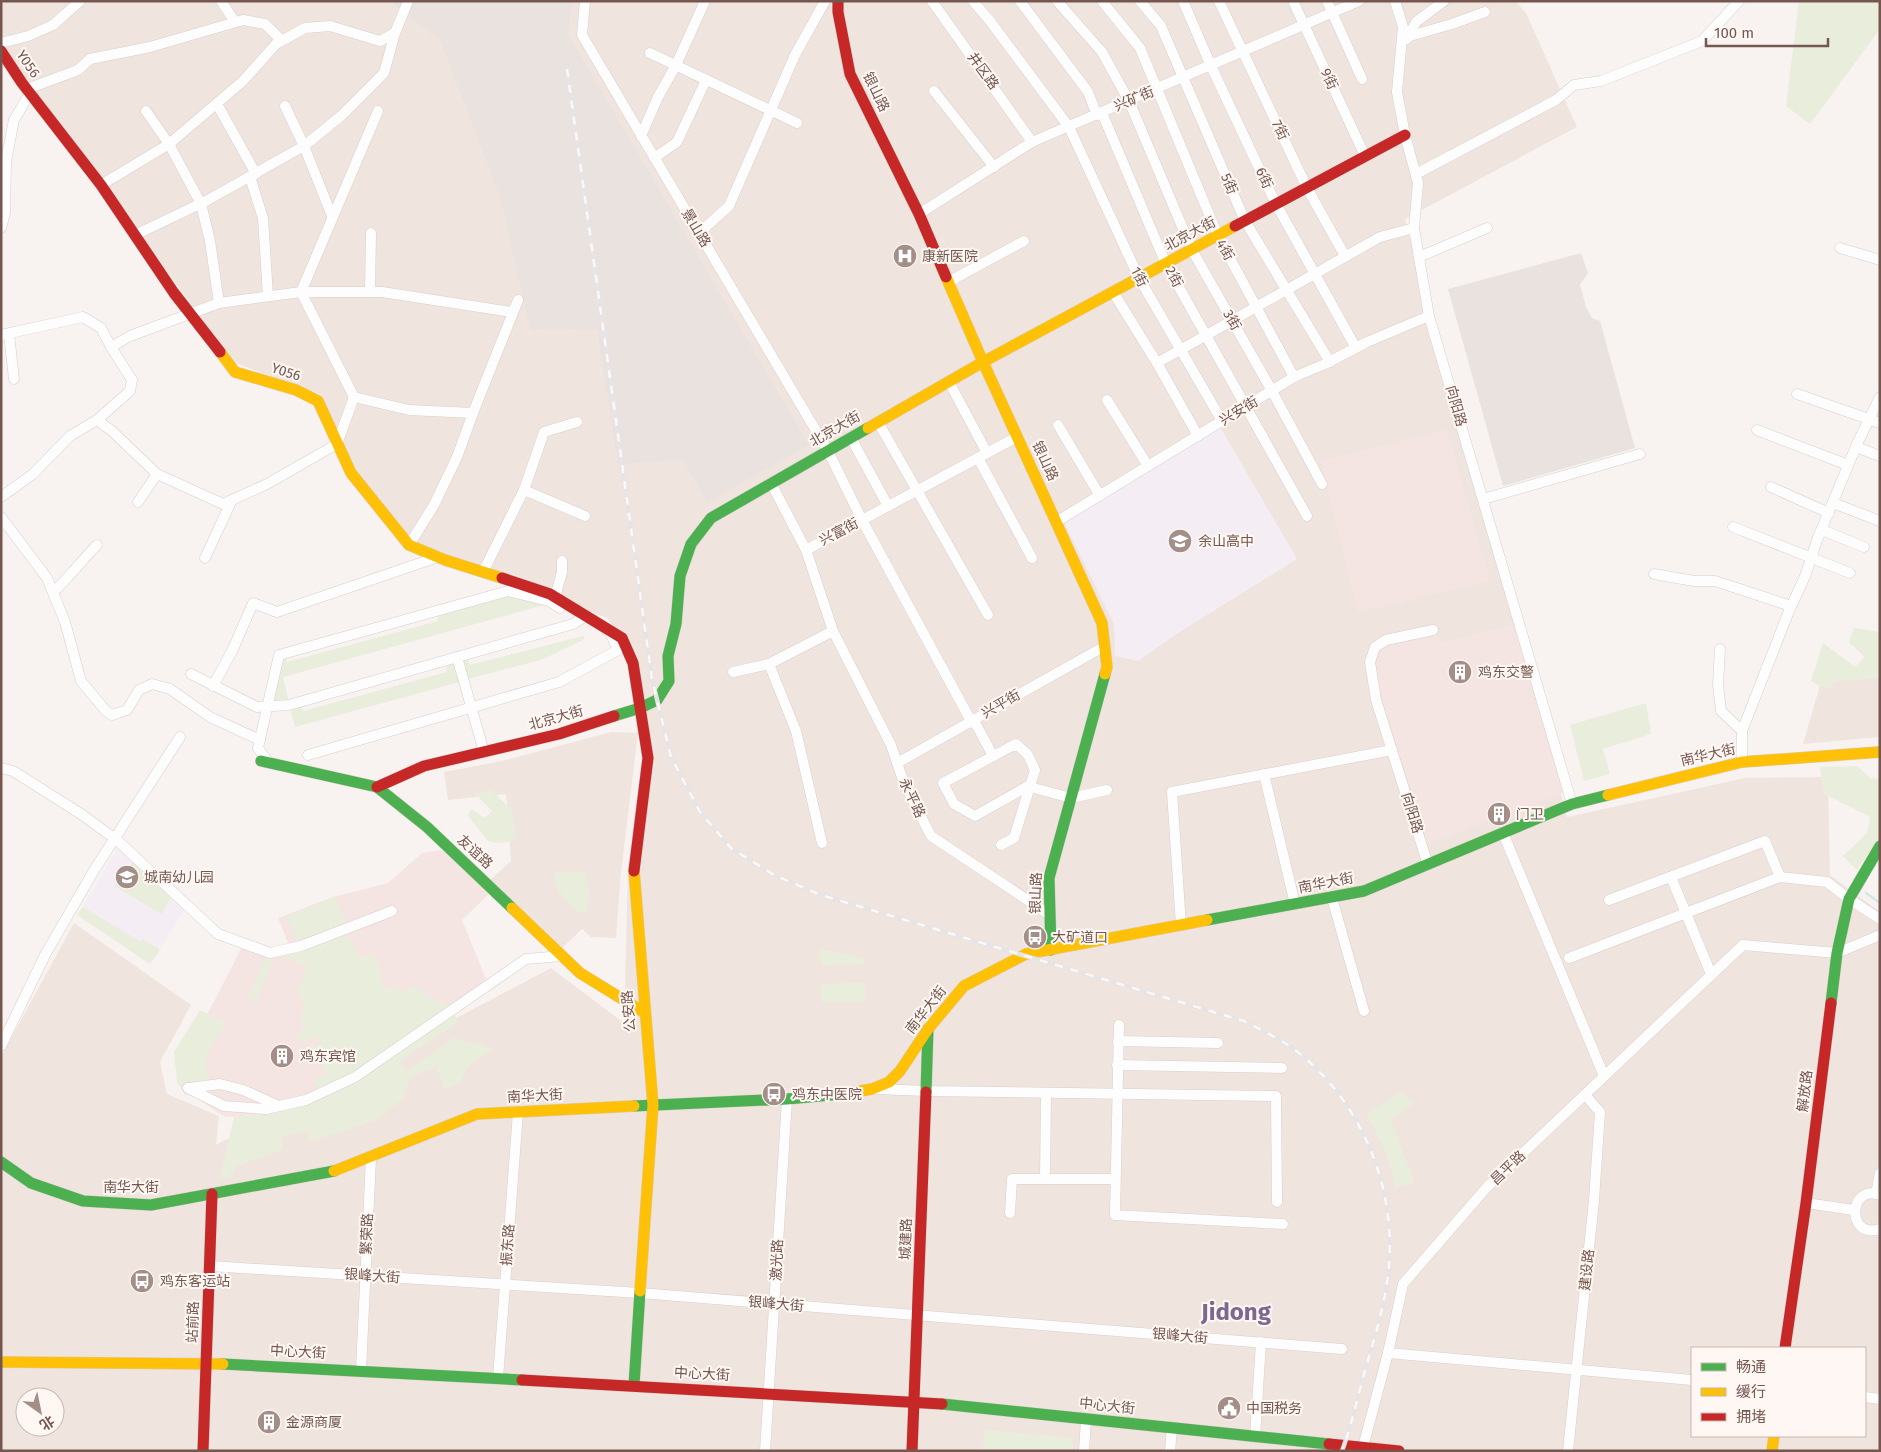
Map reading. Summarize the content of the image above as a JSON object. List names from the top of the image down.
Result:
{
  "streets": {
    "main road": [
      "Y056",
      "银山路",
      "北京大街",
      "南华大街",
      "友谊路",
      "公安路",
      "解放路",
      "城建路",
      "站前路",
      "中心大街"
    ],
    "street": [
      "井区路",
      "9街",
      "兴矿街",
      "7街",
      "6街",
      "5街",
      "景山路",
      "4街",
      "1街",
      "2街",
      "3街",
      "向阳路",
      "兴安街",
      "兴富街",
      "兴平街",
      "永平路",
      "昌平路",
      "繁荣路",
      "振东路",
      "激光路",
      "建设路",
      "银峰大街"
    ]
  },
  "crossings": [
    ["Y056", "公安路"],
    ["井区路", "兴矿街"],
    ["9街", "兴矿街"],
    ["9街", "北京大街"],
    ["银山路", "兴矿街"],
    ["银山路", "北京大街"],
    ["银山路", "兴安街"],
    ["银山路", "兴富街"],
    ["银山路", "兴平街"],
    ["银山路", "南华大街"],
    ["银山路", "永平路"],
    ["兴矿街", "7街"],
    ["兴矿街", "6街"],
    ["兴矿街", "5街"],
    ["兴矿街", "4街"],
    ["兴矿街", "1街"],
    ["兴矿街", "2街"],
    ["兴矿街", "3街"],
    ["7街", "北京大街"],
    ["6街", "北京大街"],
    ["6街", "兴安街"],
    ["5街", "北京大街"],
    ["5街", "兴安街"],
    ["景山路", "北京大街"],
    ["景山路", "兴富街"],
    ["景山路", "兴平街"],
    ["北京大街", "4街"],
    ["北京大街", "1街"],
    ["北京大街", "2街"],
    ["北京大街", "3街"],
    ["北京大街", "向阳路"],
    ["北京大街", "友谊路"],
    ["北京大街", "公安路"],
    ["4街", "兴安街"],
    ["1街", "兴安街"],
    ["2街", "兴安街"],
    ["3街", "兴安街"],
    ["向阳路", "兴安街"],
    ["向阳路", "南华大街"],
    ["兴富街", "永平路"],
    ["兴平街", "永平路"],
    ["南华大街", "公安路"],
    ["南华大街", "繁荣路"],
    ["南华大街", "城建路"],
    ["南华大街", "振东路"],
    ["南华大街", "激光路"],
    ["南华大街", "站前路"],
    ["友谊路", "公安路"],
    ["公安路", "银峰大街"],
    ["公安路", "中心大街"],
    ["解放路", "昌平路"],
    ["昌平路", "建设路"],
    ["昌平路", "中心大街"],
    ["繁荣路", "银峰大街"],
    ["繁荣路", "中心大街"],
    ["城建路", "银峰大街"],
    ["城建路", "中心大街"],
    ["振东路", "银峰大街"],
    ["振东路", "中心大街"],
    ["激光路", "银峰大街"],
    ["激光路", "中心大街"],
    ["银峰大街", "站前路"],
    ["站前路", "中心大街"]
  ],
  "districts": ["Jidong"],
  "places": {
    "hospital": ["康新医院"],
    "school or university": ["余山高中", "城南幼儿园"],
    "building": [
      "鸡东交警",
      "门卫",
      "鸡东宾馆",
      "金源商厦"
    ],
    "bus stop": ["大矿道口", "鸡东中医院", "鸡东客运站"],
    "public building": ["中国税务"]
  },
  "legend": ["畅通", "缓行", "拥堵"],
  "scale_bar": "100 m",
  "north": "bottom right"
}
